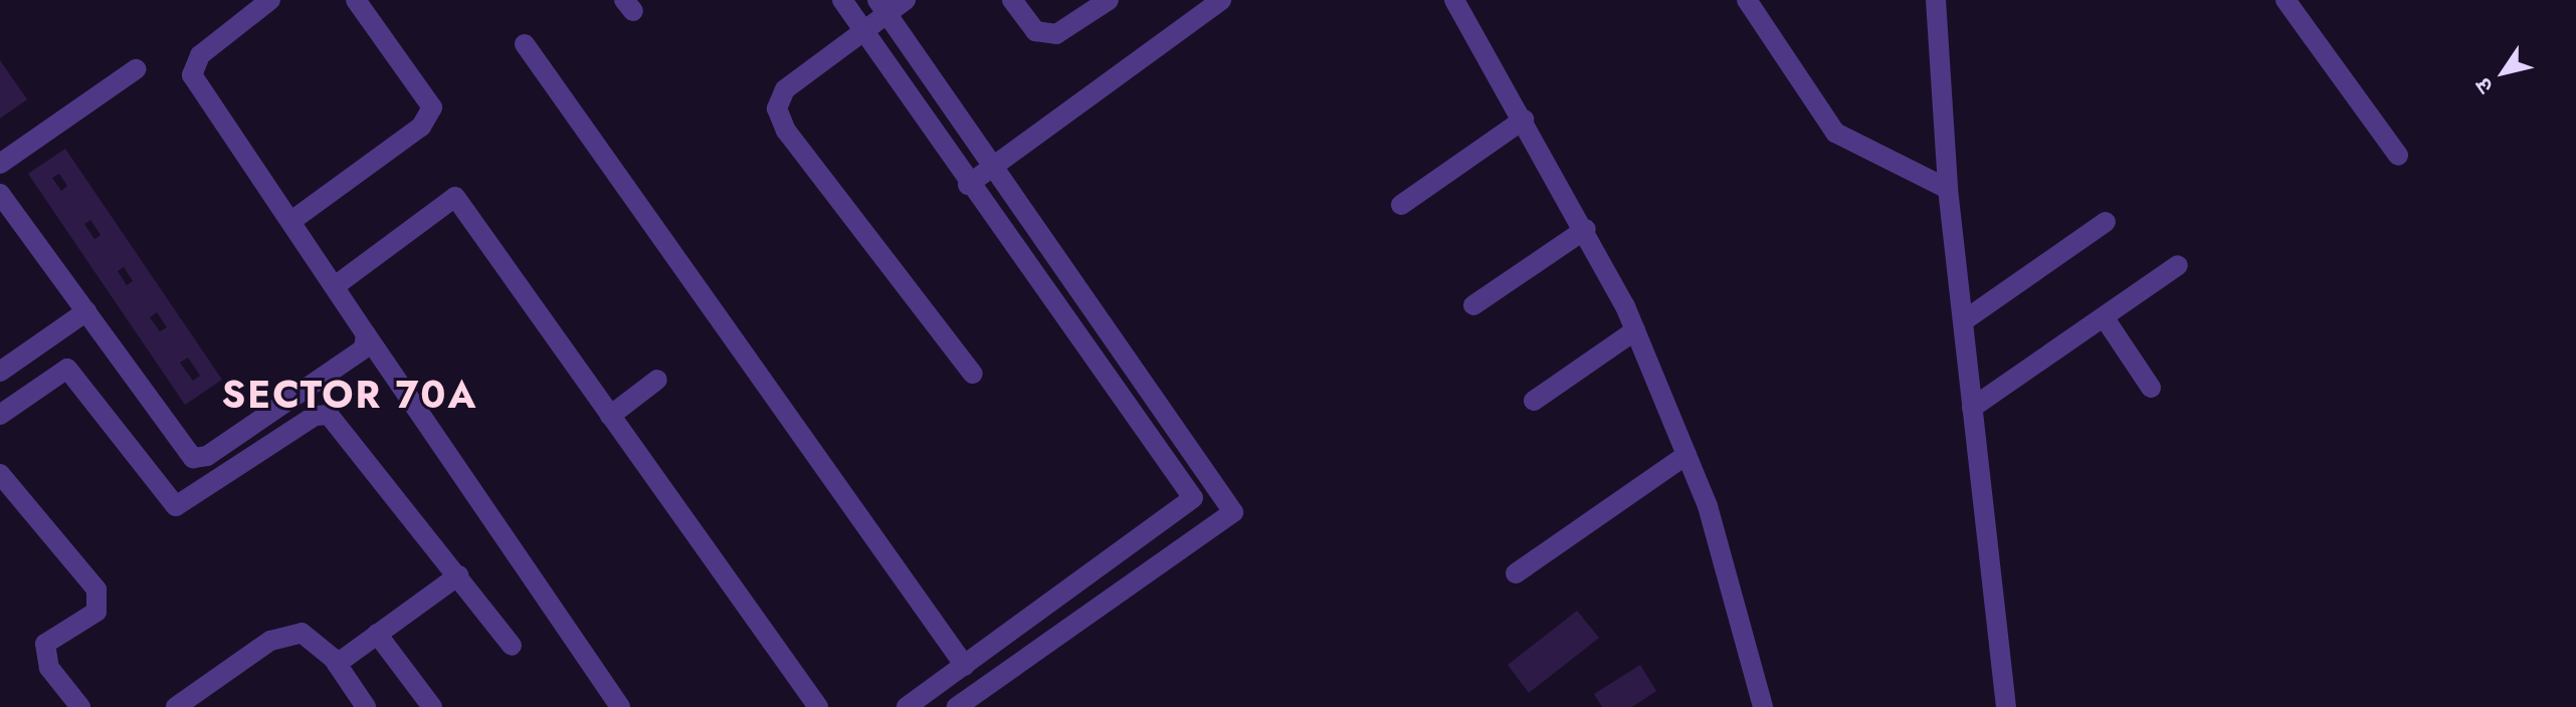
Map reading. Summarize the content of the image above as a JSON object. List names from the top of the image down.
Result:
{
  "districts": ["SECTOR 70A"],
  "north": "bottom left"
}
